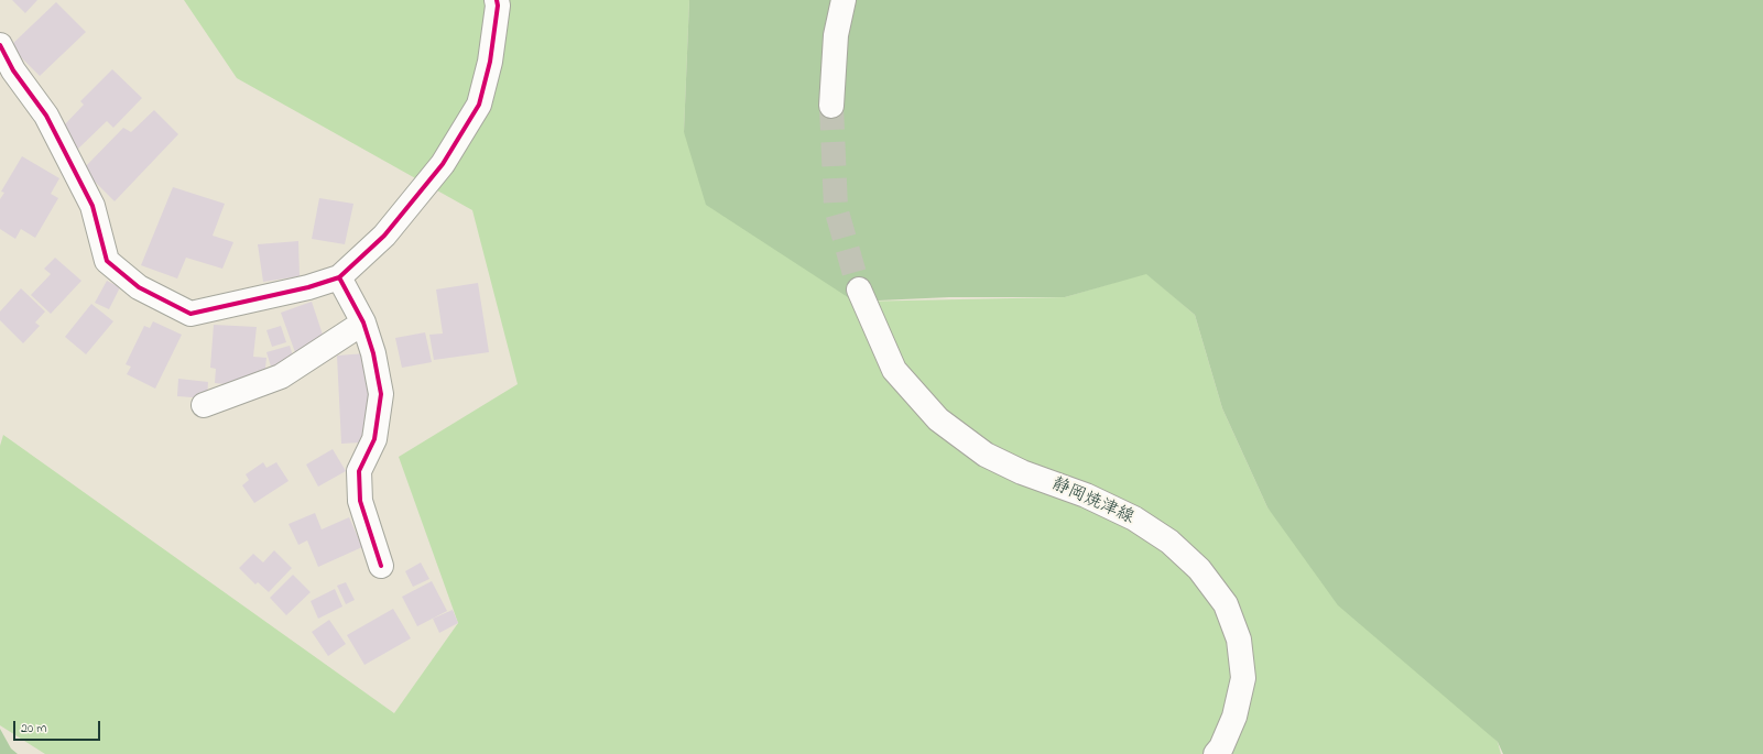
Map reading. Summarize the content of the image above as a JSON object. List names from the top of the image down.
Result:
{
  "streets": {
    "street": ["静岡焼津線"]
  },
  "scale_bar": "20 m"
}
